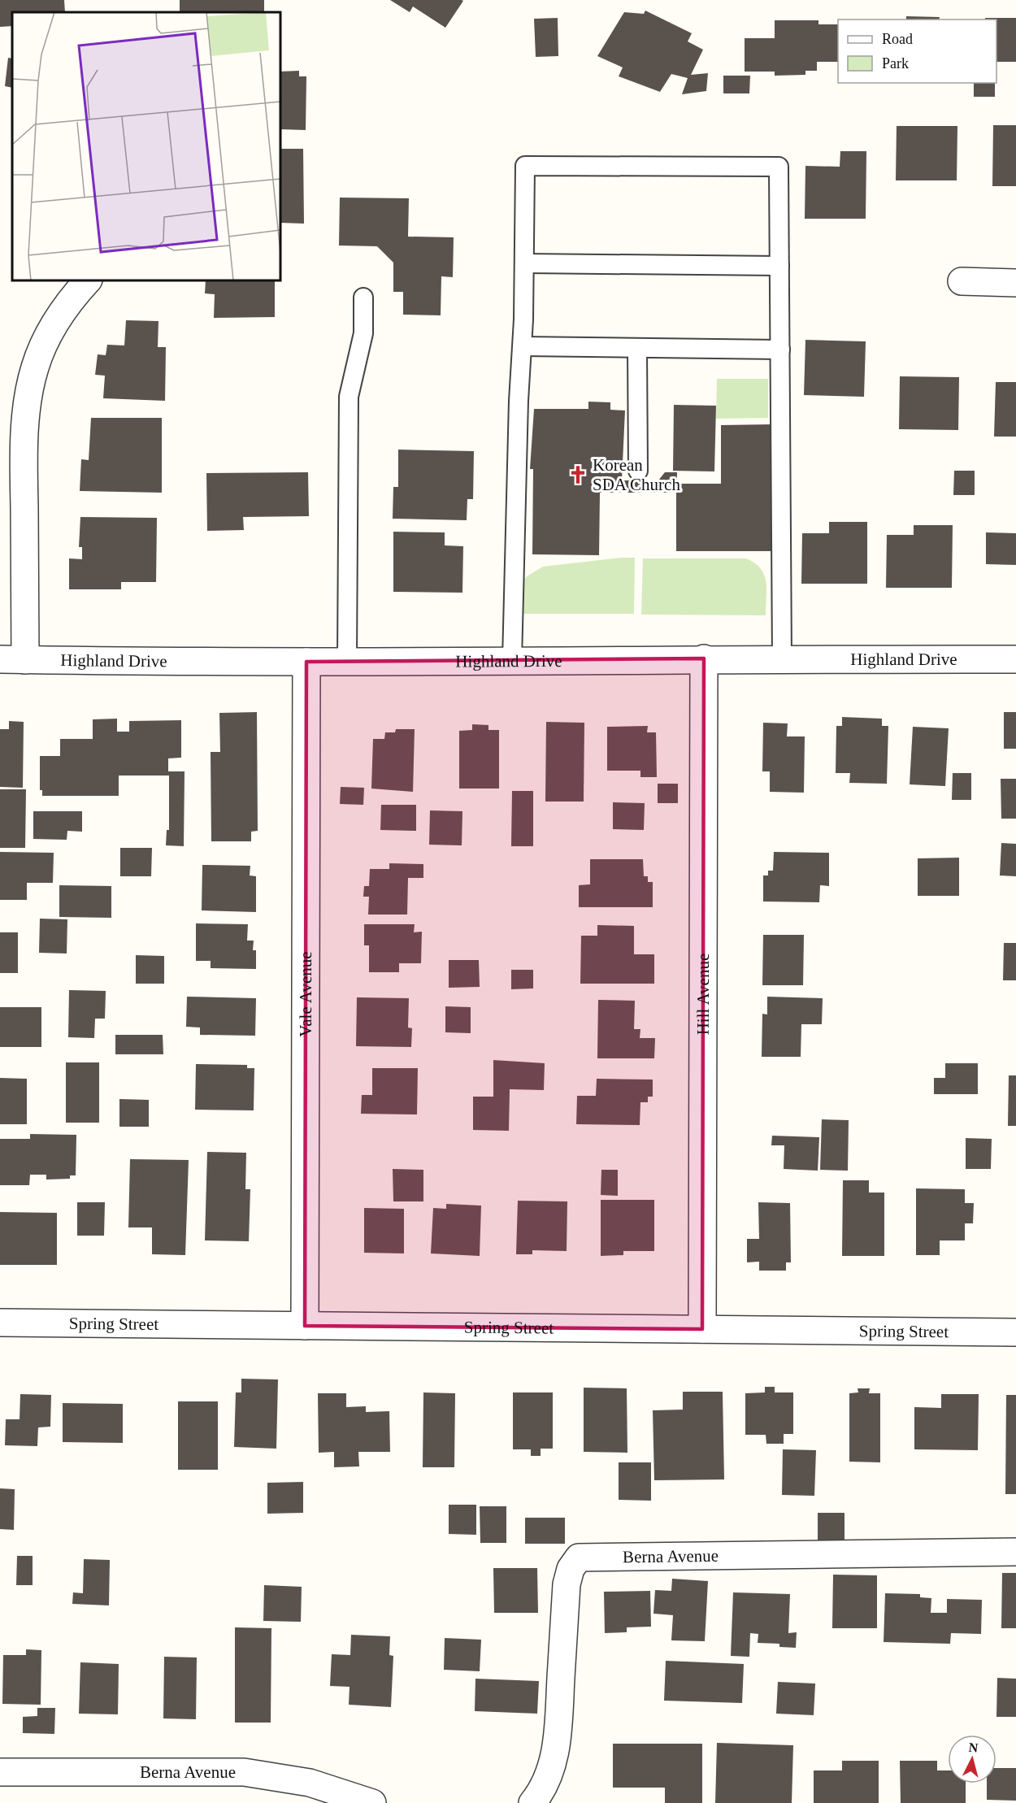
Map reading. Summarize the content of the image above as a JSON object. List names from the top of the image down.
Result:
{
  "streets": {
    "street": [
      "Highland Drive",
      "Vale Avenue",
      "Hill Avenue",
      "Spring Street",
      "Berna Avenue"
    ]
  },
  "crossings": [
    ["Highland Drive", "Vale Avenue"],
    ["Highland Drive", "Hill Avenue"],
    ["Vale Avenue", "Spring Street"],
    ["Hill Avenue", "Spring Street"]
  ],
  "places": {
    "church": ["Korean SDA Church"]
  },
  "legend": ["Road", "Park"],
  "north": "top"
}
